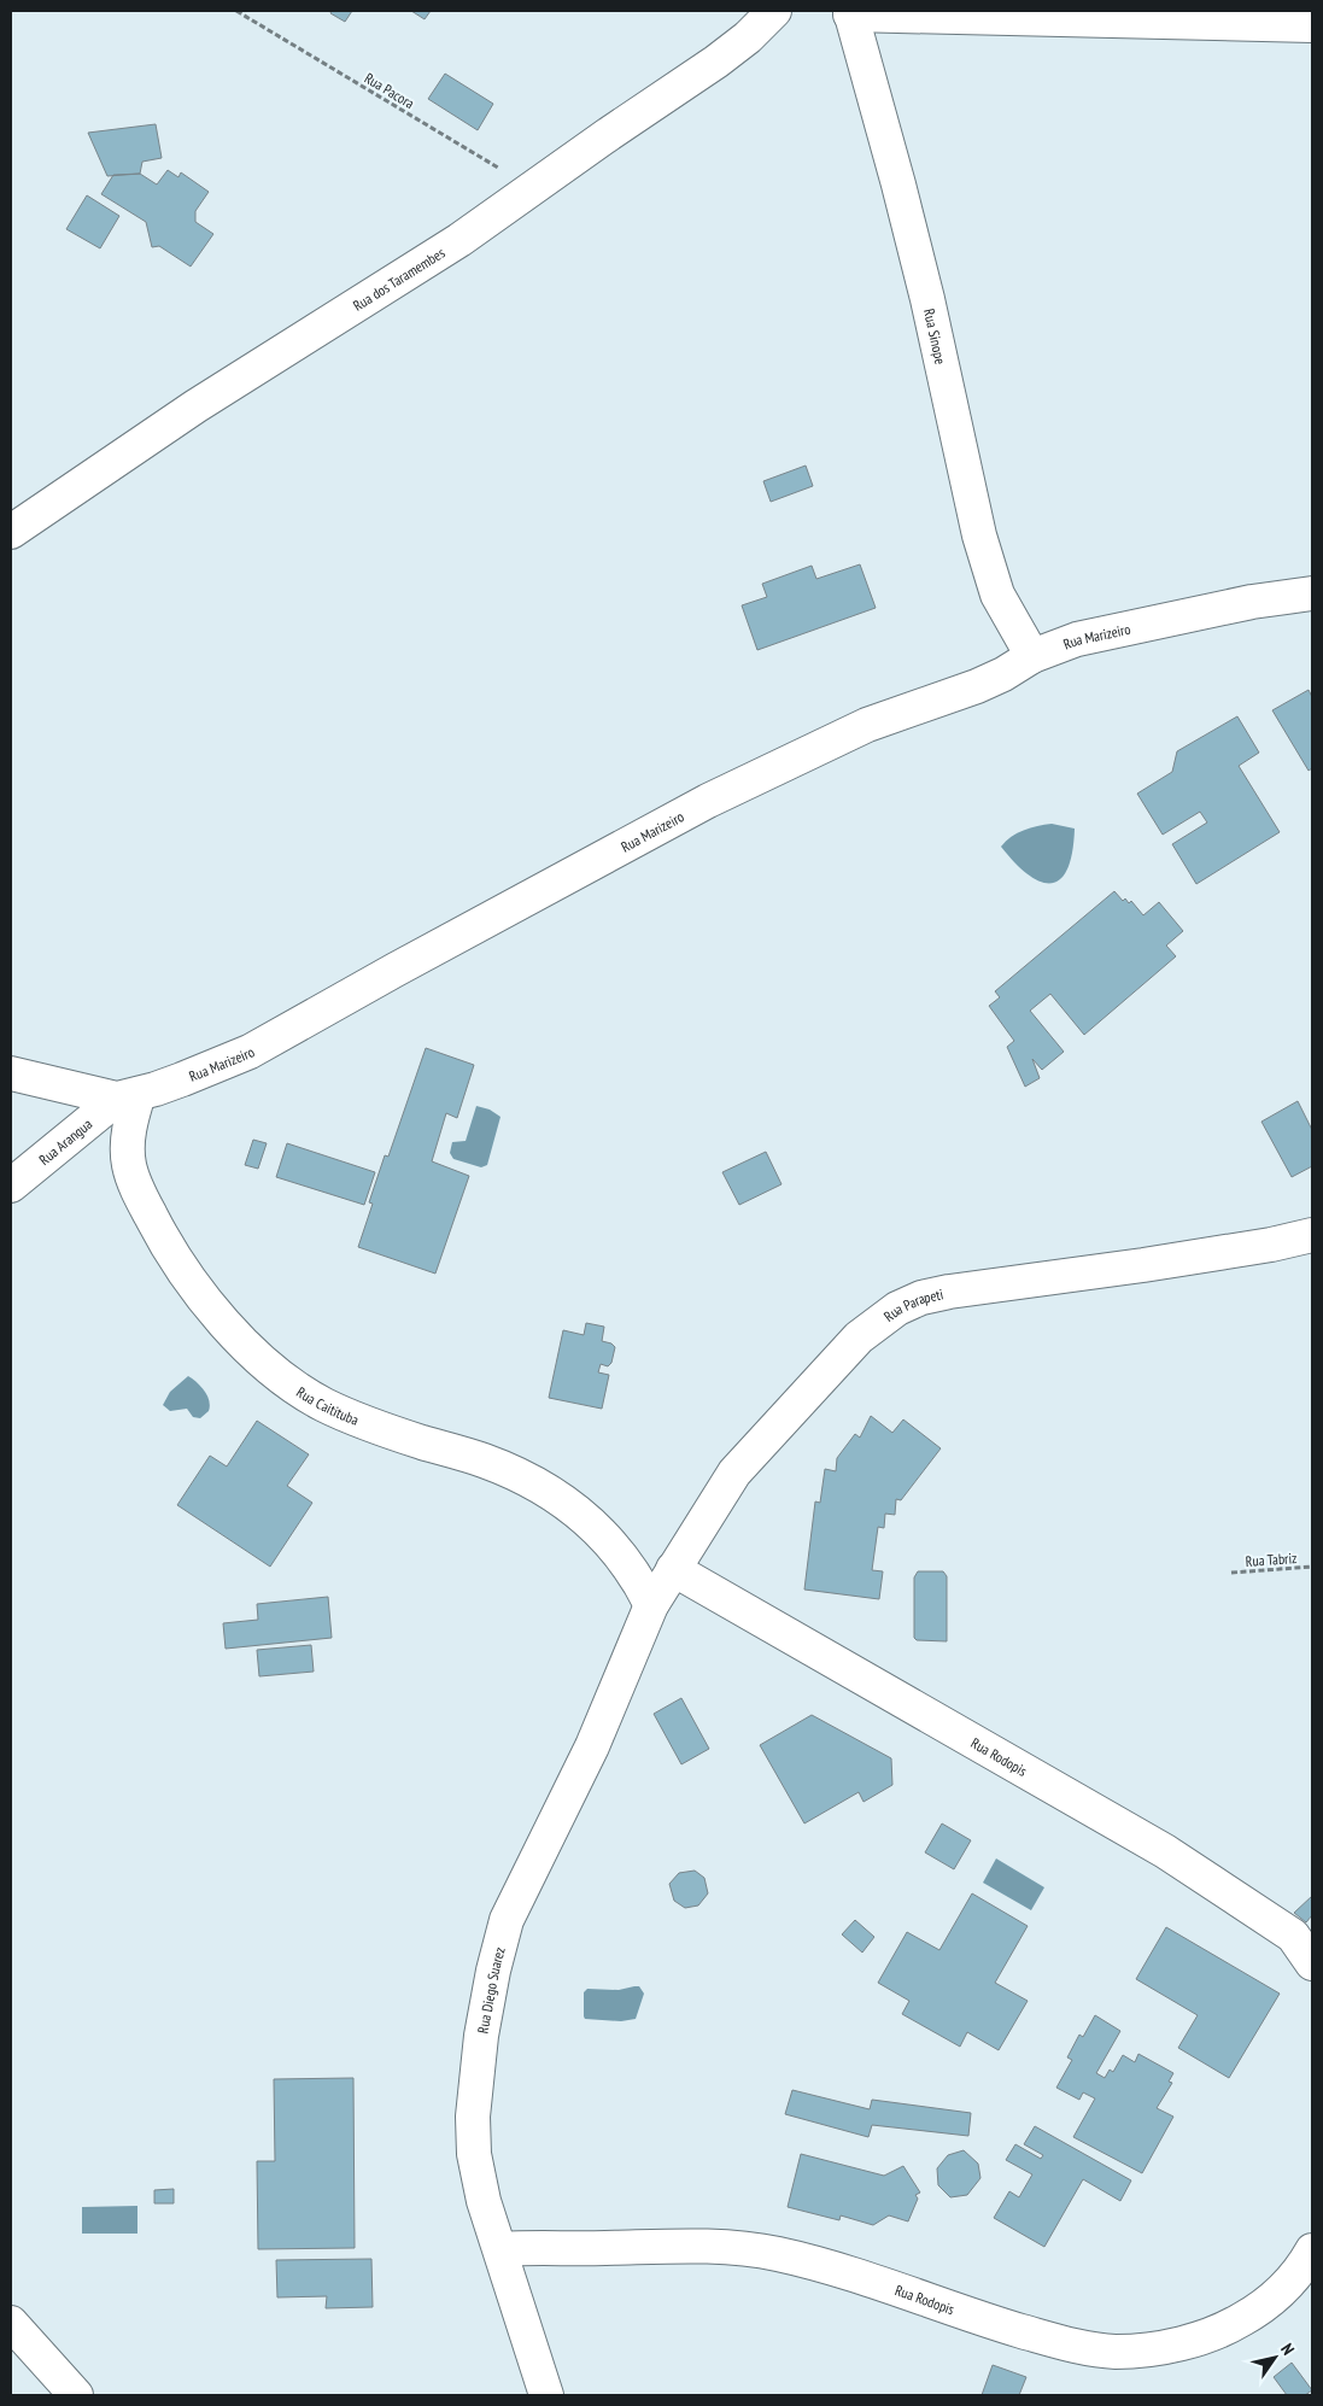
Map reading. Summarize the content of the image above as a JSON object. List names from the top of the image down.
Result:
{
  "streets": {
    "street": [
      "Rua dos Taramembes",
      "Rua Sinope",
      "Rua Marizeiro",
      "Rua Arangua",
      "Rua Parapeti",
      "Rua Caitituba",
      "Rua Rodopis",
      "Rua Diego Suarez"
    ],
    "path": ["Rua Pacora", "Rua Tabriz"]
  },
  "crossings": [
    ["Rua Pacora", "Rua dos Taramembes"],
    ["Rua Sinope", "Rua Marizeiro"],
    ["Rua Marizeiro", "Rua Arangua"],
    ["Rua Marizeiro", "Rua Caitituba"],
    ["Rua Arangua", "Rua Caitituba"],
    ["Rua Parapeti", "Rua Caitituba"],
    ["Rua Parapeti", "Rua Rodopis"],
    ["Rua Parapeti", "Rua Diego Suarez"],
    ["Rua Caitituba", "Rua Diego Suarez"],
    ["Rua Rodopis", "Rua Diego Suarez"]
  ],
  "north": "top right"
}
